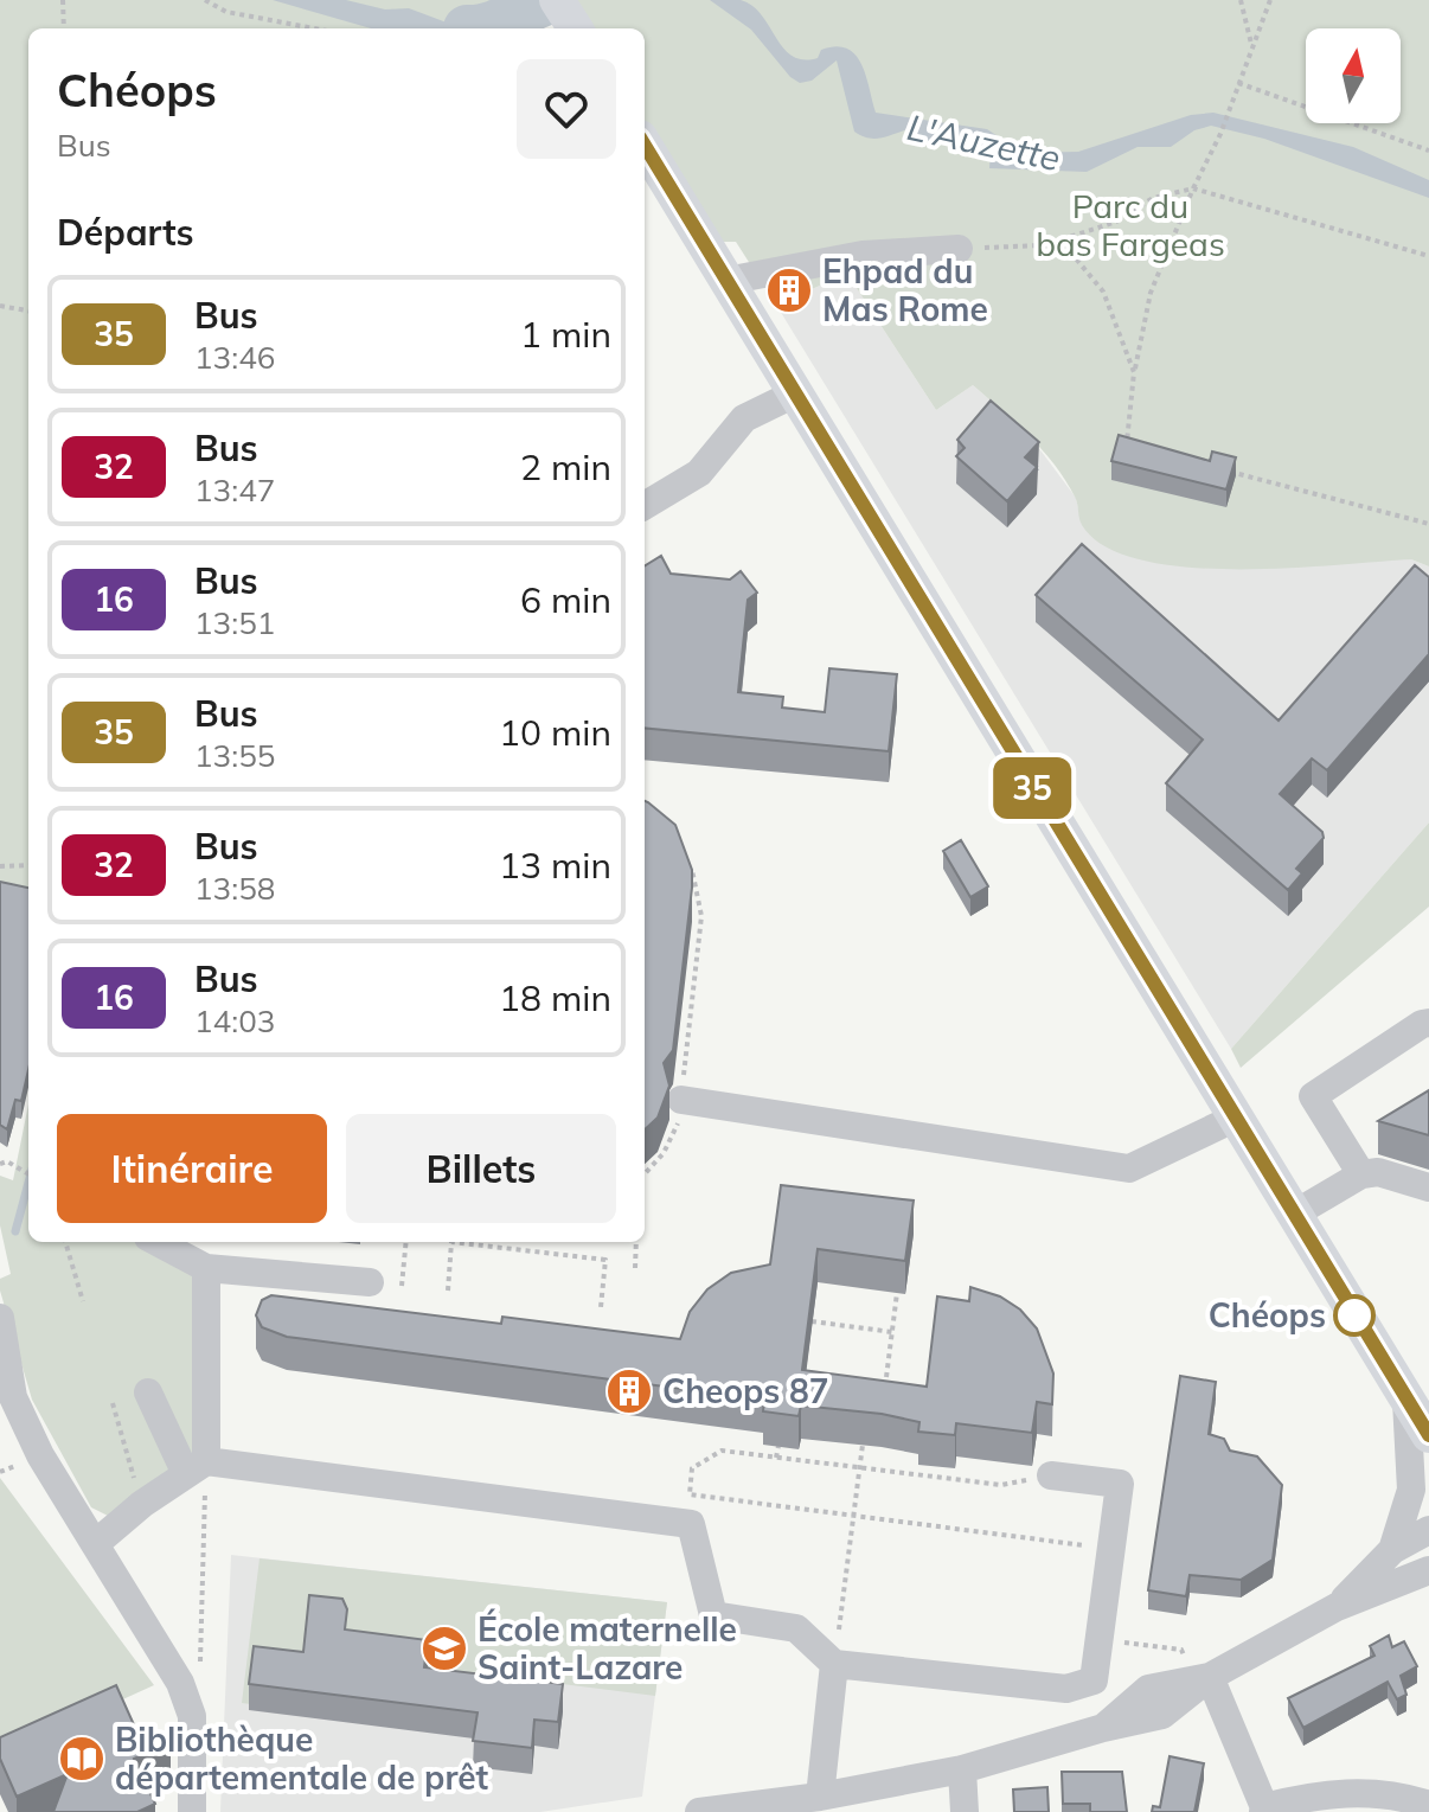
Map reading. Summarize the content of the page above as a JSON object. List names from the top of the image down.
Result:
{
  "water": ["L'Auzette"],
  "parks": ["Parc du bas Fargeas"],
  "places": {
    "building": ["Ehpad du Mas Rome", "Cheops 87"],
    "other": ["Chéops"],
    "school or university": ["École maternelle Saint-Lazare"],
    "library": ["Bibliothèque départementale de prêt"]
  },
  "lines": ["bus line 35"],
  "north": "top",
  "page": {
    "on_map": "35",
    "heading": [
      ["Chéops", "Bus"],
      "Départs"
    ],
    "list": [
      {
        "mark": "35",
        "name": "Bus",
        "note": "13:46",
        "value": "1 min"
      },
      {
        "mark": "32",
        "name": "Bus",
        "note": "13:47",
        "value": "2 min"
      },
      {
        "mark": "16",
        "name": "Bus",
        "note": "13:51",
        "value": "6 min"
      },
      {
        "mark": "35",
        "name": "Bus",
        "note": "13:55",
        "value": "10 min"
      },
      {
        "mark": "32",
        "name": "Bus",
        "note": "13:58",
        "value": "13 min"
      },
      {
        "mark": "16",
        "name": "Bus",
        "note": "14:03",
        "value": "18 min"
      }
    ],
    "buttons": ["Itinéraire", "Billets"]
  }
}
